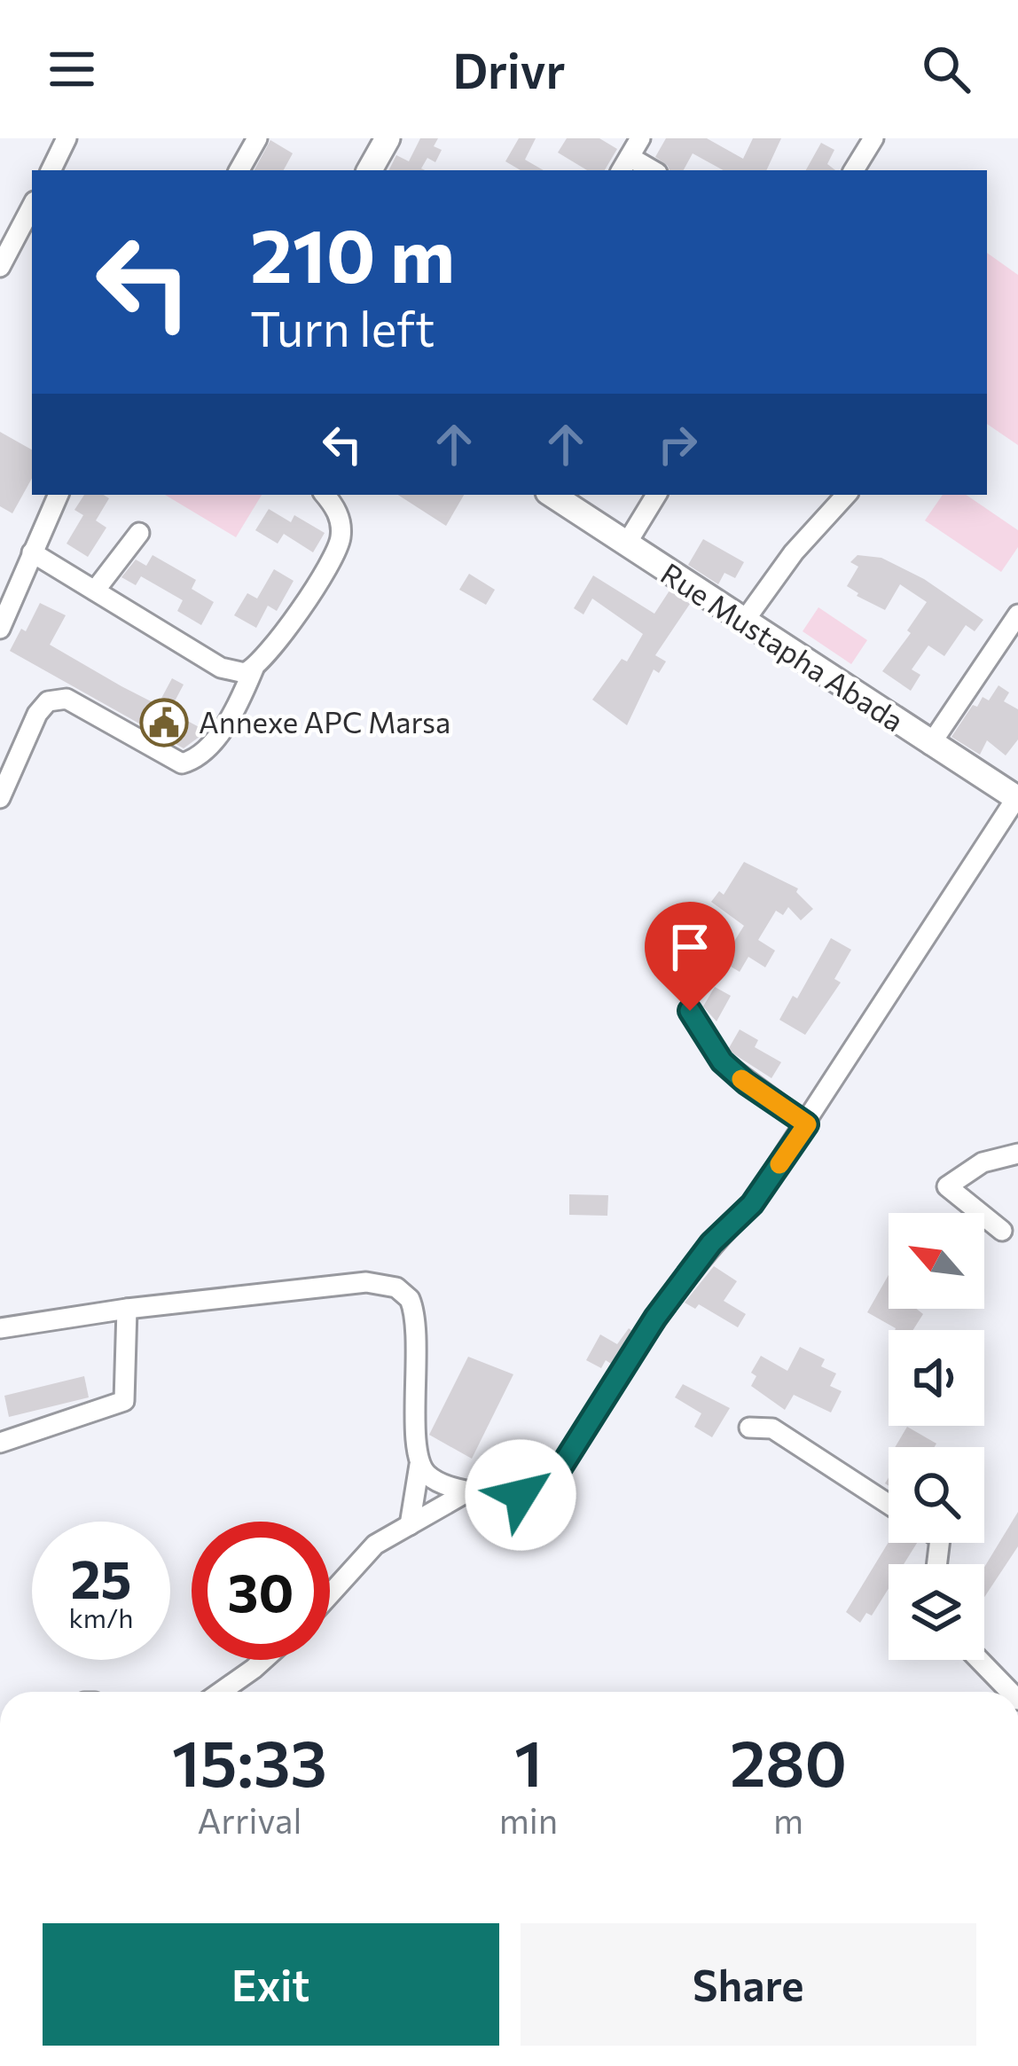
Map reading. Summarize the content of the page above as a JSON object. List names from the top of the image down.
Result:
{
  "streets": {
    "main road": ["Rue Mustapha Abada"]
  },
  "places": {
    "public building": ["Annexe APC Marsa"]
  },
  "north": "top left",
  "page": {
    "header": "Drivr",
    "turn": ["210 m", "Turn left"],
    "speed": "25 km/h",
    "limit": "30",
    "eta": [
      "15:33",
      "Arrival",
      "1",
      "min",
      "280",
      "m"
    ],
    "buttons": ["Exit", "Share"]
  }
}
